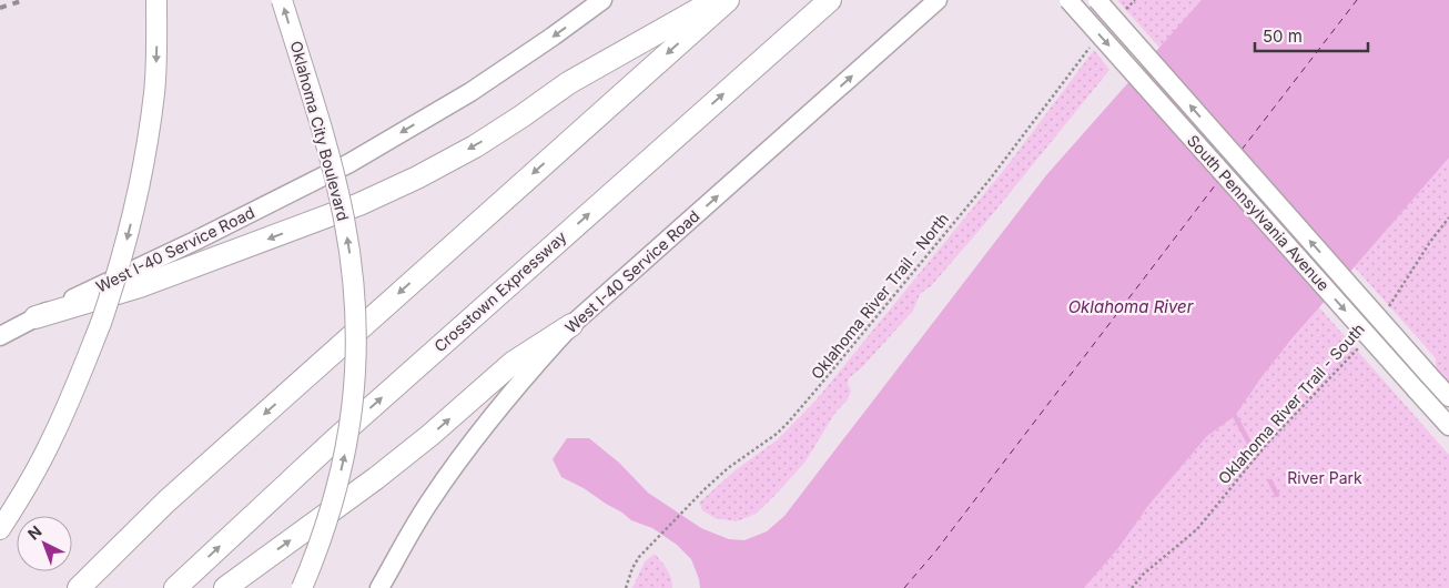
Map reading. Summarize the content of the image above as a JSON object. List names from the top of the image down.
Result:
{
  "streets": {
    "highway": ["Crosstown Expressway"],
    "main road": ["Oklahoma City Boulevard", "South Pennsylvania Avenue", "West I-40 Service Road"],
    "path": ["Oklahoma River Trail - North", "Oklahoma River Trail - South"]
  },
  "one_way": ["Oklahoma City Boulevard"],
  "water": ["Oklahoma River"],
  "parks": ["River Park"],
  "scale_bar": "50 m",
  "north": "top left"
}
